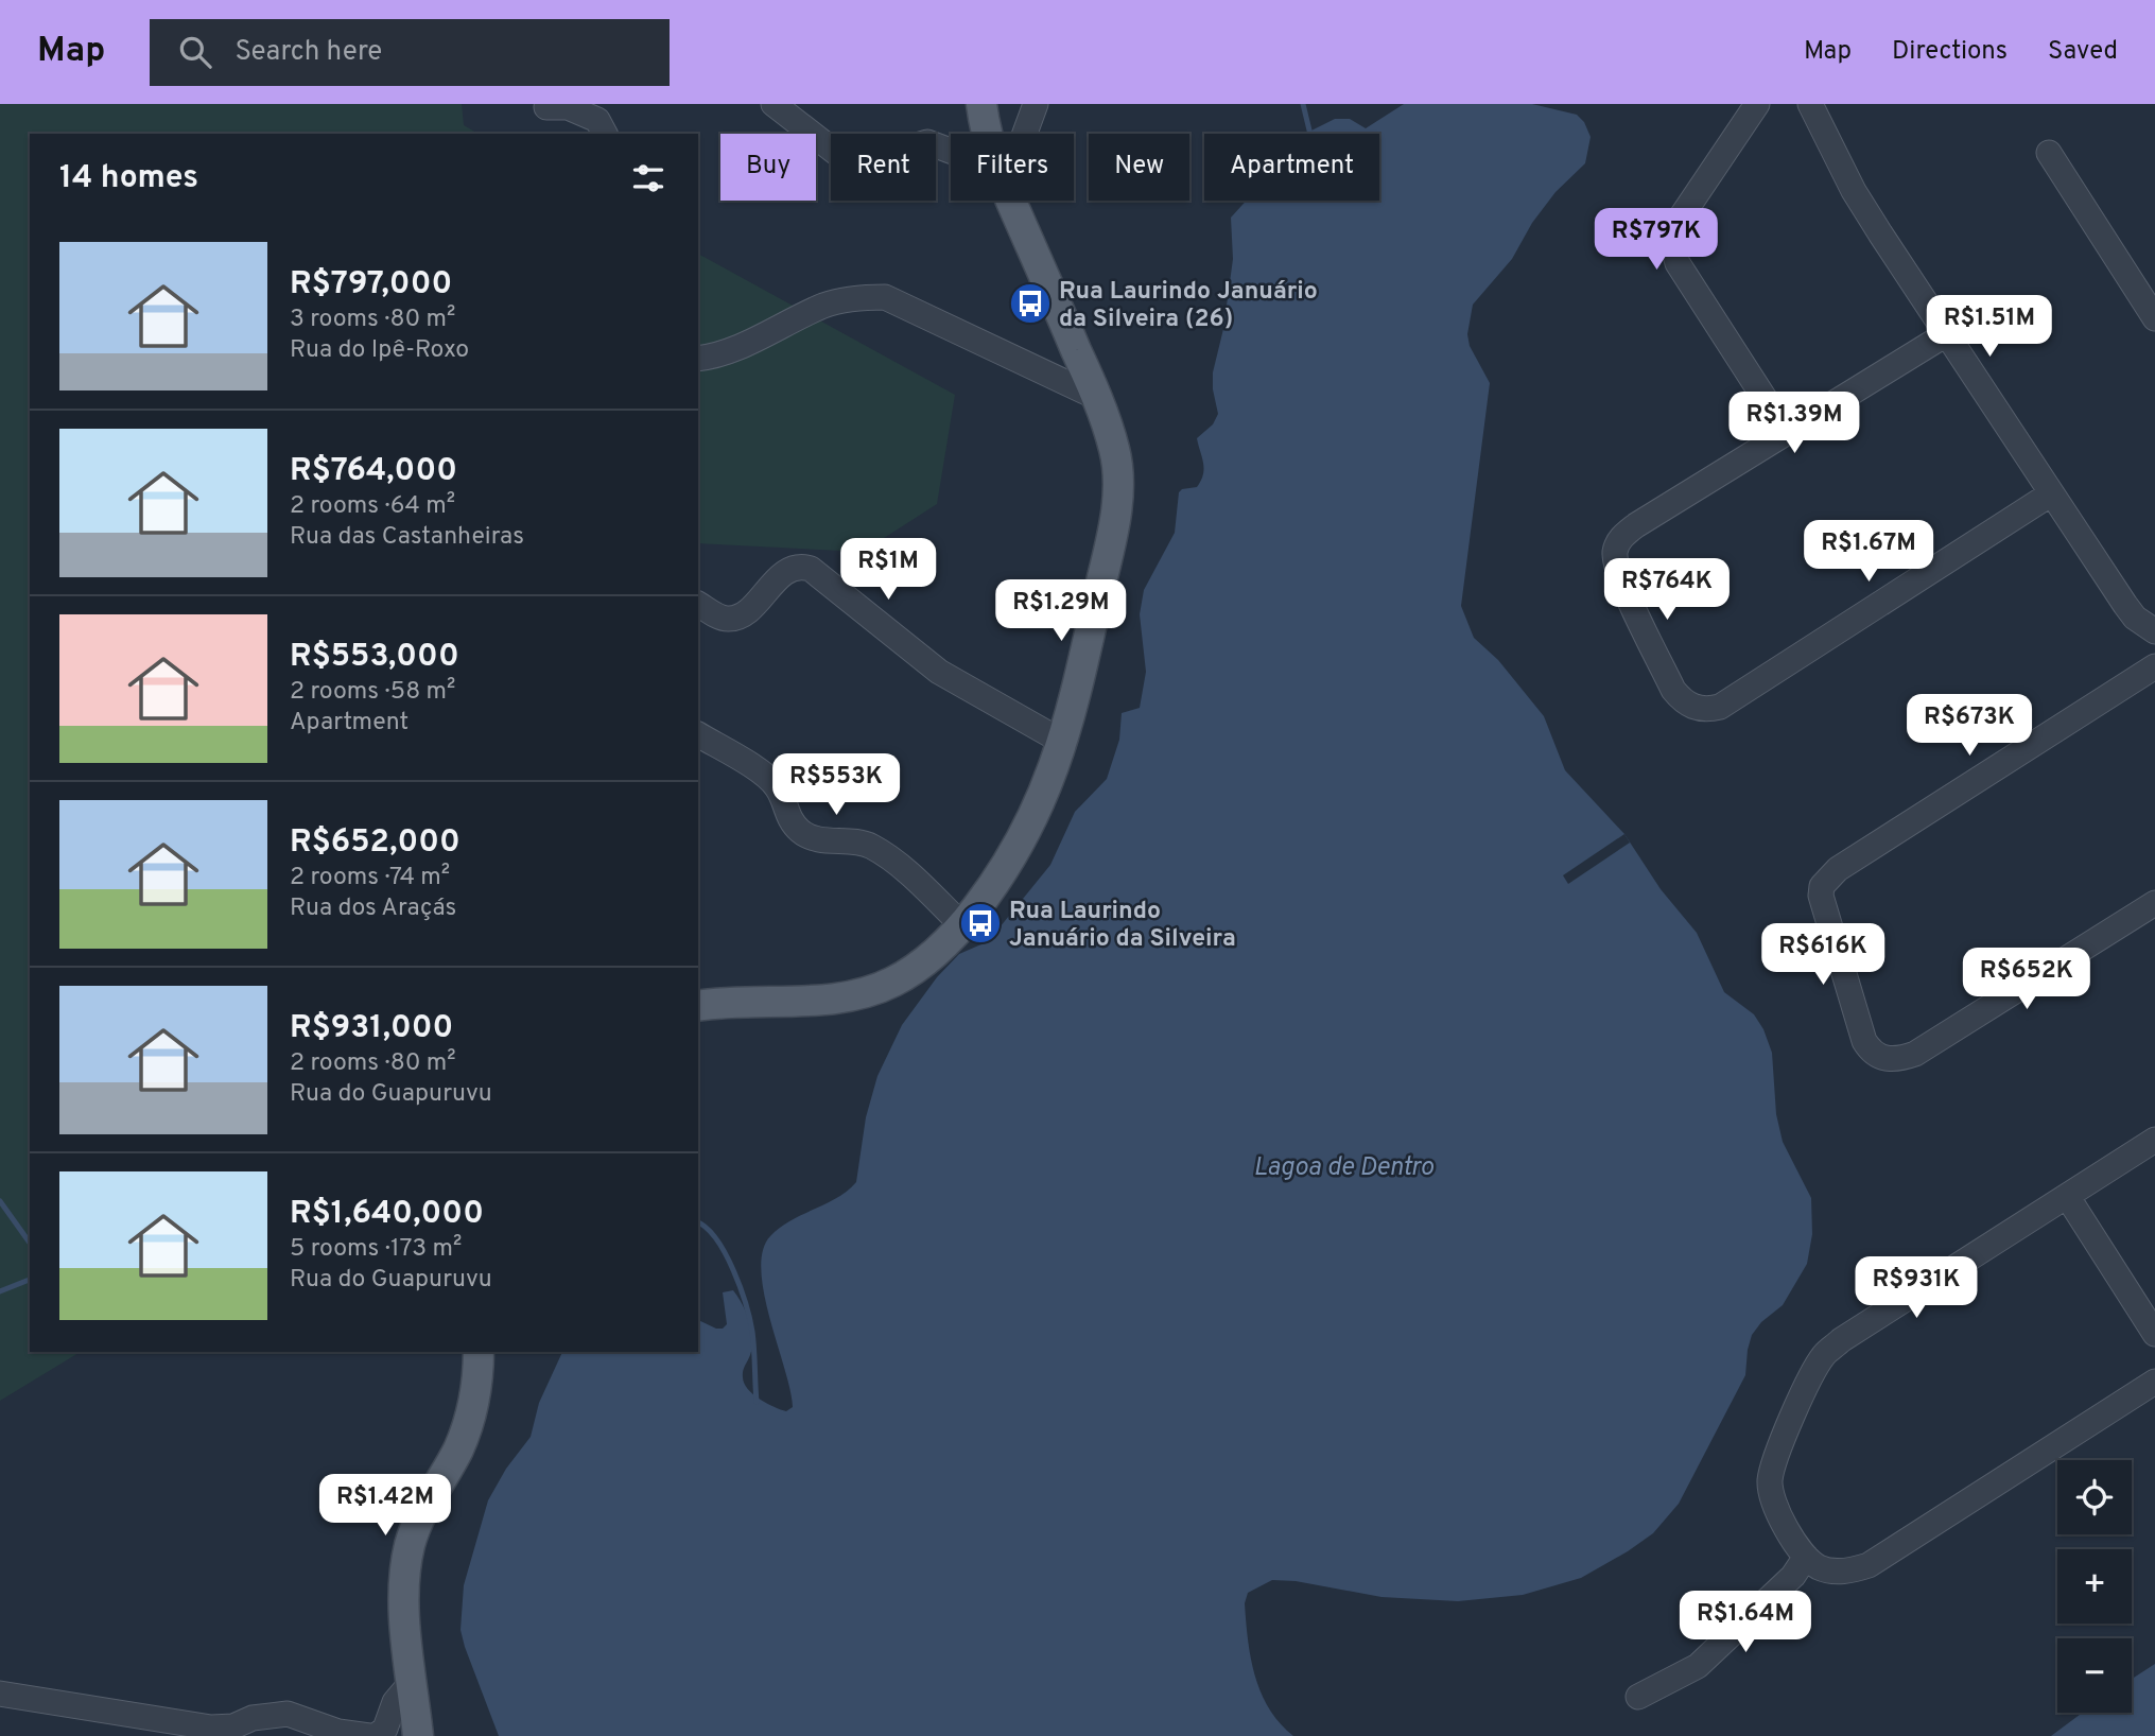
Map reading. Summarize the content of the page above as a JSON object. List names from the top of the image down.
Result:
{
  "water": ["Lagoa de Dentro"],
  "places": {
    "bus stop": ["Rua Laurindo Januário da Silveira (26)", "Rua Laurindo Januário da Silveira"]
  },
  "page": {
    "header": "Map",
    "search": "Search here",
    "nav": ["Map", "Directions", "Saved"],
    "chip": [
      "Buy",
      "Rent",
      "Filters",
      "New",
      "Apartment"
    ],
    "heading": "14 homes",
    "price": [
      "R$797K",
      "R$1.51M",
      "R$1.39M",
      "R$1.67M",
      "R$1M",
      "R$764K",
      "R$1.29M",
      "R$673K",
      "R$553K",
      "R$616K",
      "R$652K",
      "R$931K",
      "R$1.42M",
      "R$1.64M"
    ],
    "list": [
      {
        "name": "R$797,000",
        "note": "3 rooms · 80 m² · Rua do Ipê-Roxo"
      },
      {
        "name": "R$764,000",
        "note": "2 rooms · 64 m² · Rua das Castanheiras"
      },
      {
        "name": "R$553,000",
        "note": "2 rooms · 58 m² · Apartment"
      },
      {
        "name": "R$652,000",
        "note": "2 rooms · 74 m² · Rua dos Araçás"
      },
      {
        "name": "R$931,000",
        "note": "2 rooms · 80 m² · Rua do Guapuruvu"
      },
      {
        "name": "R$1,640,000",
        "note": "5 rooms · 173 m² · Rua do Guapuruvu"
      }
    ],
    "map_buttons": ["+", "−"]
  }
}
